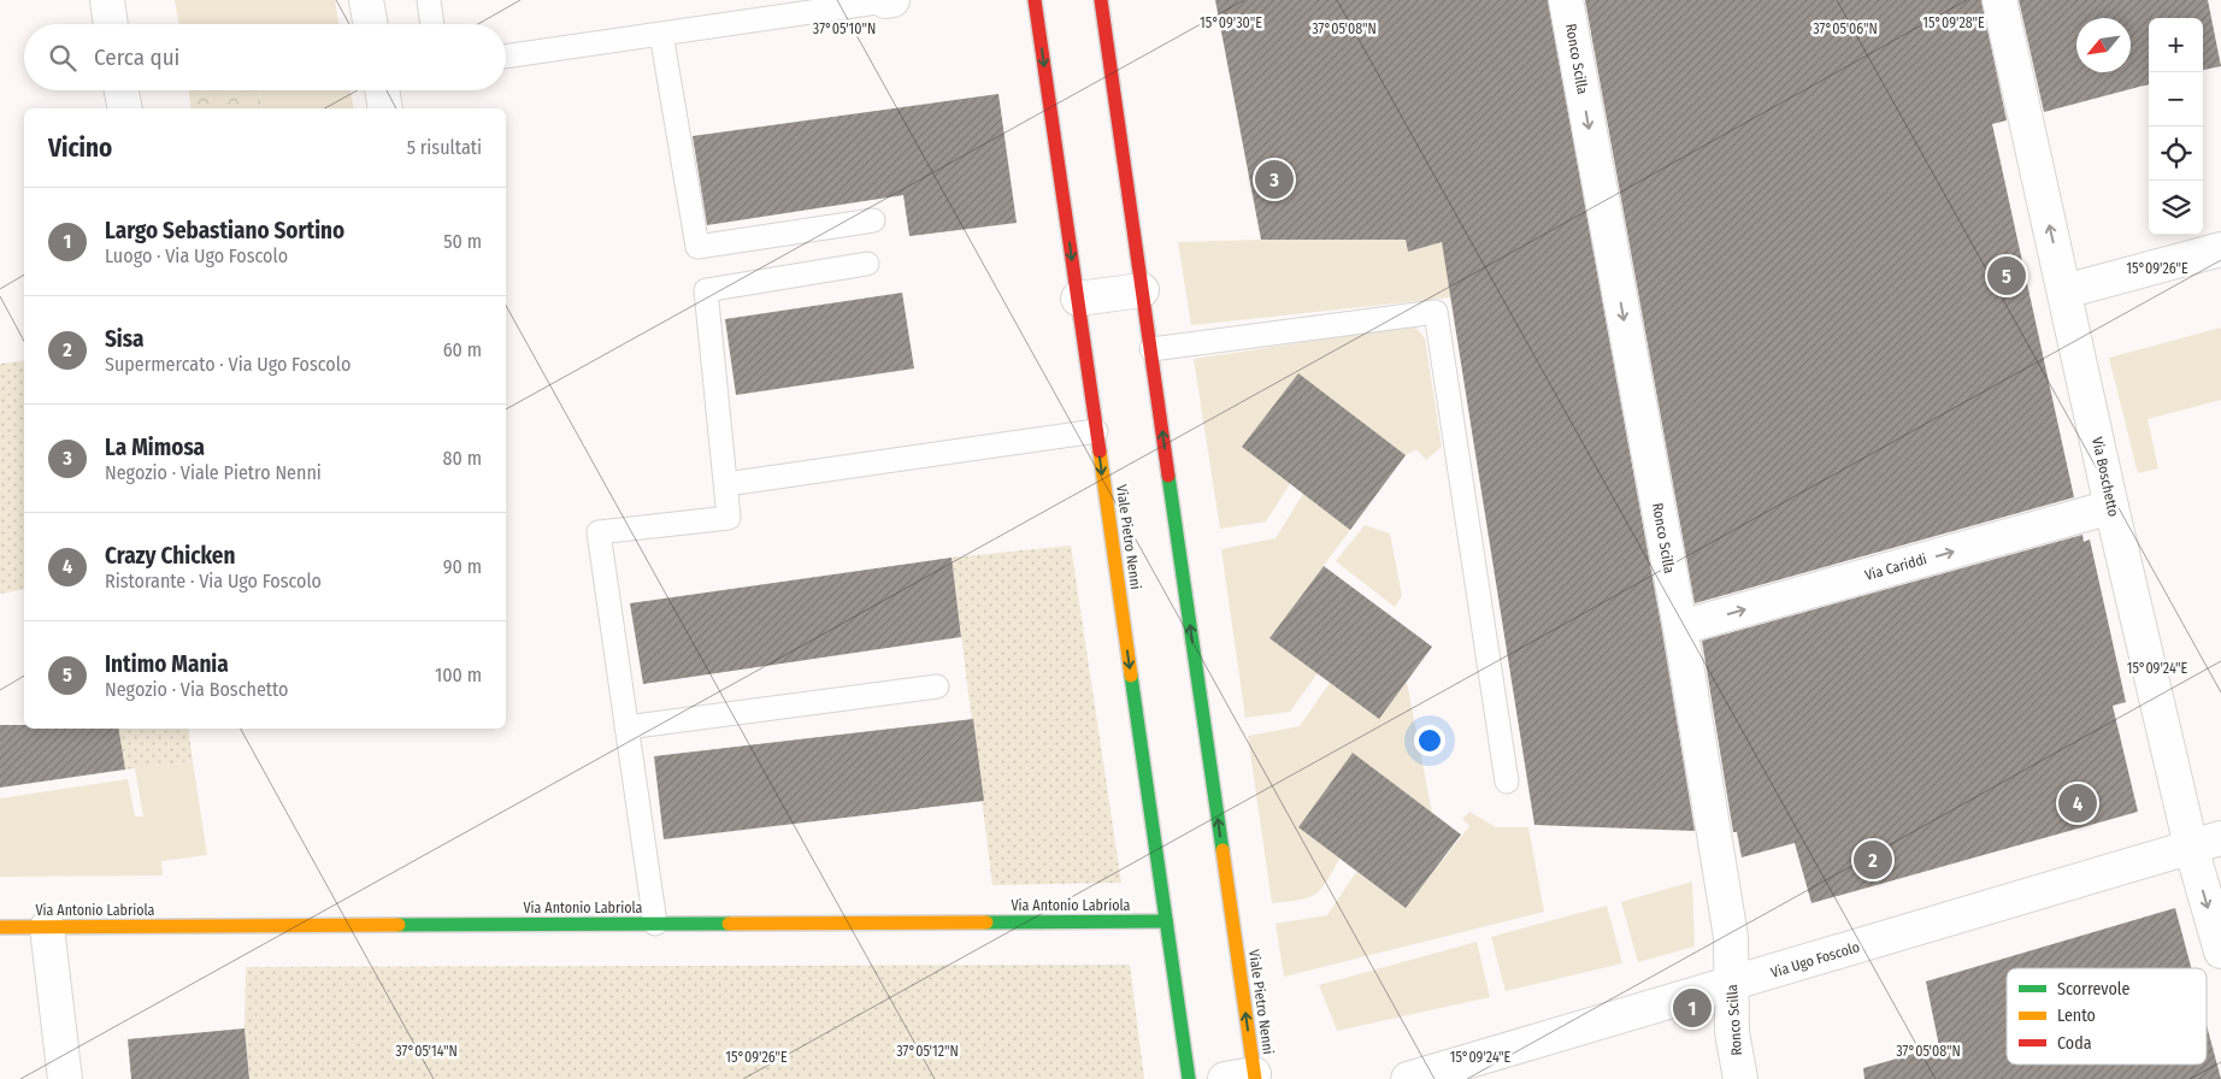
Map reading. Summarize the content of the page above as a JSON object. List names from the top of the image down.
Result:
{
  "streets": {
    "street": [
      "Ronco Scilla",
      "Via Boschetto",
      "Viale Pietro Nenni",
      "Via Cariddi",
      "Via Antonio Labriola",
      "Via Ugo Foscolo"
    ]
  },
  "crossings": [
    ["Ronco Scilla", "Via Cariddi"],
    ["Ronco Scilla", "Via Ugo Foscolo"],
    ["Via Boschetto", "Via Cariddi"],
    ["Via Boschetto", "Via Ugo Foscolo"],
    ["Viale Pietro Nenni", "Via Antonio Labriola"]
  ],
  "one_way": ["Ronco Scilla", "Via Cariddi"],
  "legend": ["Scorrevole", "Lento", "Coda"],
  "north": "bottom left",
  "page": {
    "map_buttons": ["+", "−"],
    "search": "Cerca qui",
    "heading": ["Vicino", "5 risultati"],
    "pins": [
      "3",
      "5",
      "4",
      "2",
      "1"
    ],
    "list": [
      {
        "mark": "1",
        "name": "Largo Sebastiano Sortino",
        "note": "Luogo · Via Ugo Foscolo",
        "value": "50 m"
      },
      {
        "mark": "2",
        "name": "Sisa",
        "note": "Supermercato · Via Ugo Foscolo",
        "value": "60 m"
      },
      {
        "mark": "3",
        "name": "La Mimosa",
        "note": "Negozio · Viale Pietro Nenni",
        "value": "80 m"
      },
      {
        "mark": "4",
        "name": "Crazy Chicken",
        "note": "Ristorante · Via Ugo Foscolo",
        "value": "90 m"
      },
      {
        "mark": "5",
        "name": "Intimo Mania",
        "note": "Negozio · Via Boschetto",
        "value": "100 m"
      }
    ]
  },
  "coordinates": [
    "15°09'30\"E",
    "15°09'28\"E",
    "37°05'10\"N",
    "37°05'08\"N",
    "37°05'06\"N",
    "15°09'26\"E",
    "15°09'24\"E",
    "37°05'14\"N",
    "37°05'12\"N"
  ]
}
